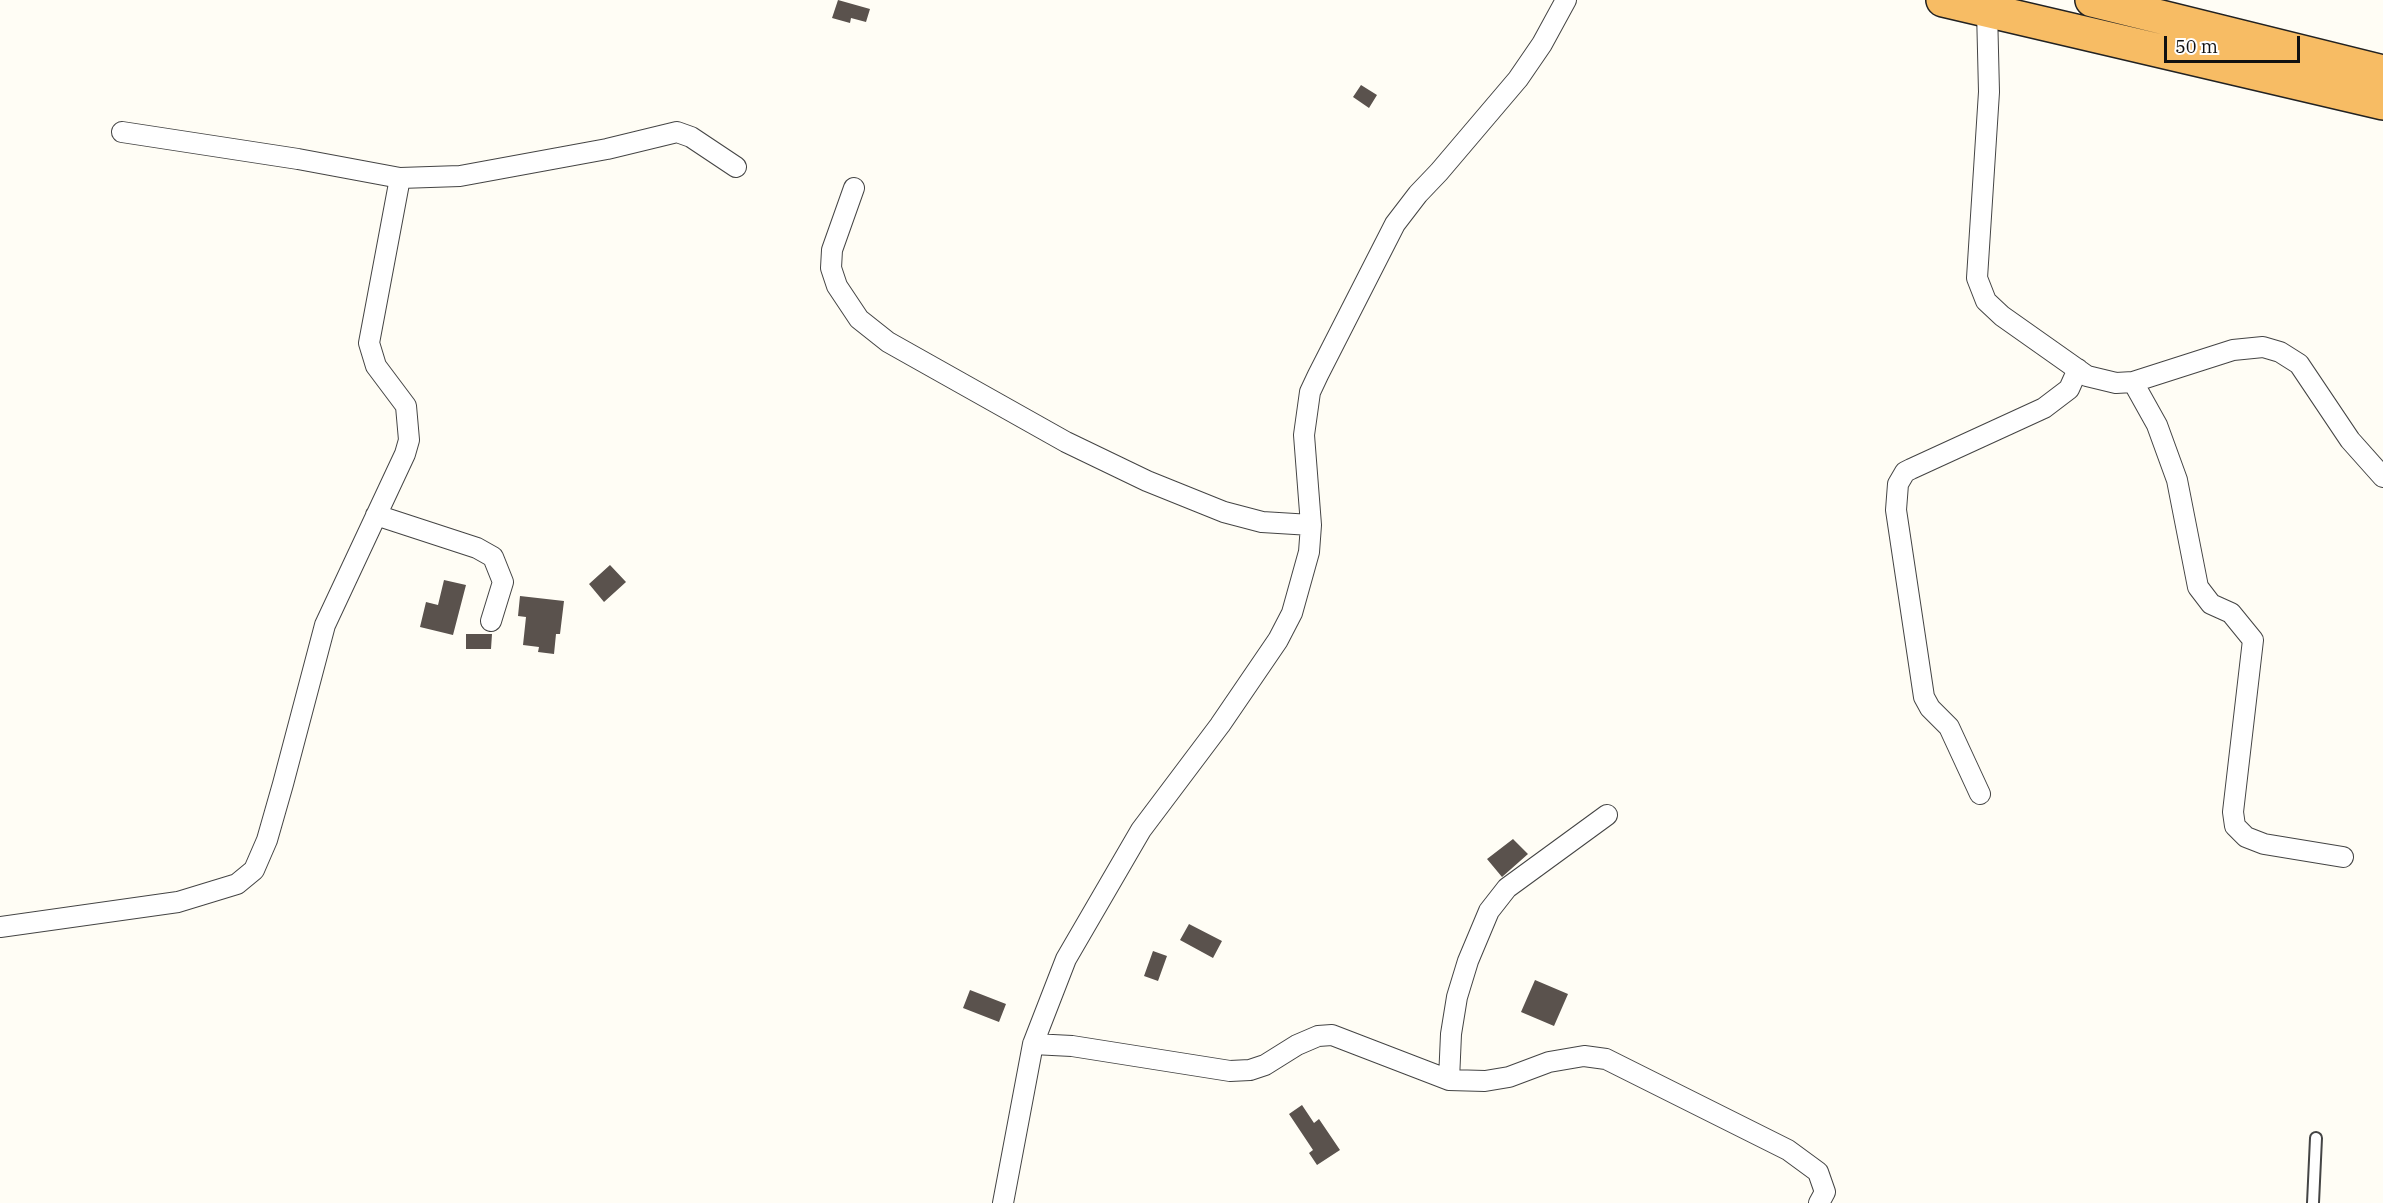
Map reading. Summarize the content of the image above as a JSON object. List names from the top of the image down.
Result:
{
  "scale_bar": "50 m"
}
